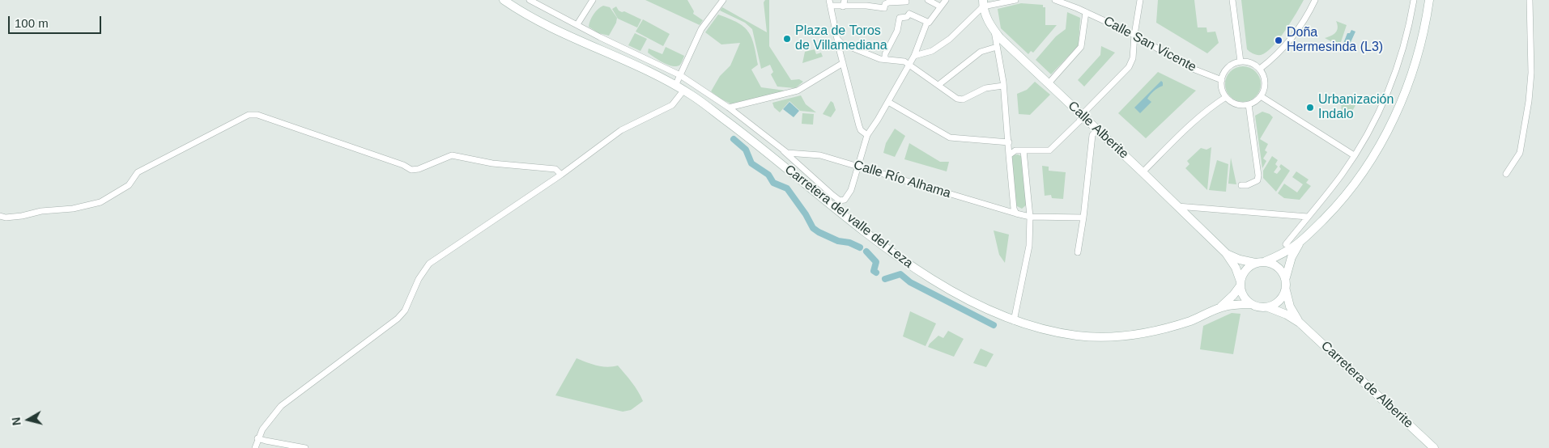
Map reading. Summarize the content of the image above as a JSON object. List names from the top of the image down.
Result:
{
  "streets": {
    "main road": ["Calle Alberite", "Carretera del valle del Leza", "Carretera de Alberite"],
    "street": ["Calle San Vicente", "Calle Río Alhama"]
  },
  "crossings": [
    ["Calle Alberite", "Carretera del valle del Leza"],
    ["Calle Alberite", "Carretera de Alberite"],
    ["Carretera del valle del Leza", "Carretera de Alberite"]
  ],
  "places": ["Plaza de Toros de Villamediana", "Doña Hermesinda (L3)", "Urbanización Indalo"],
  "scale_bar": "100 m",
  "north": "left"
}
